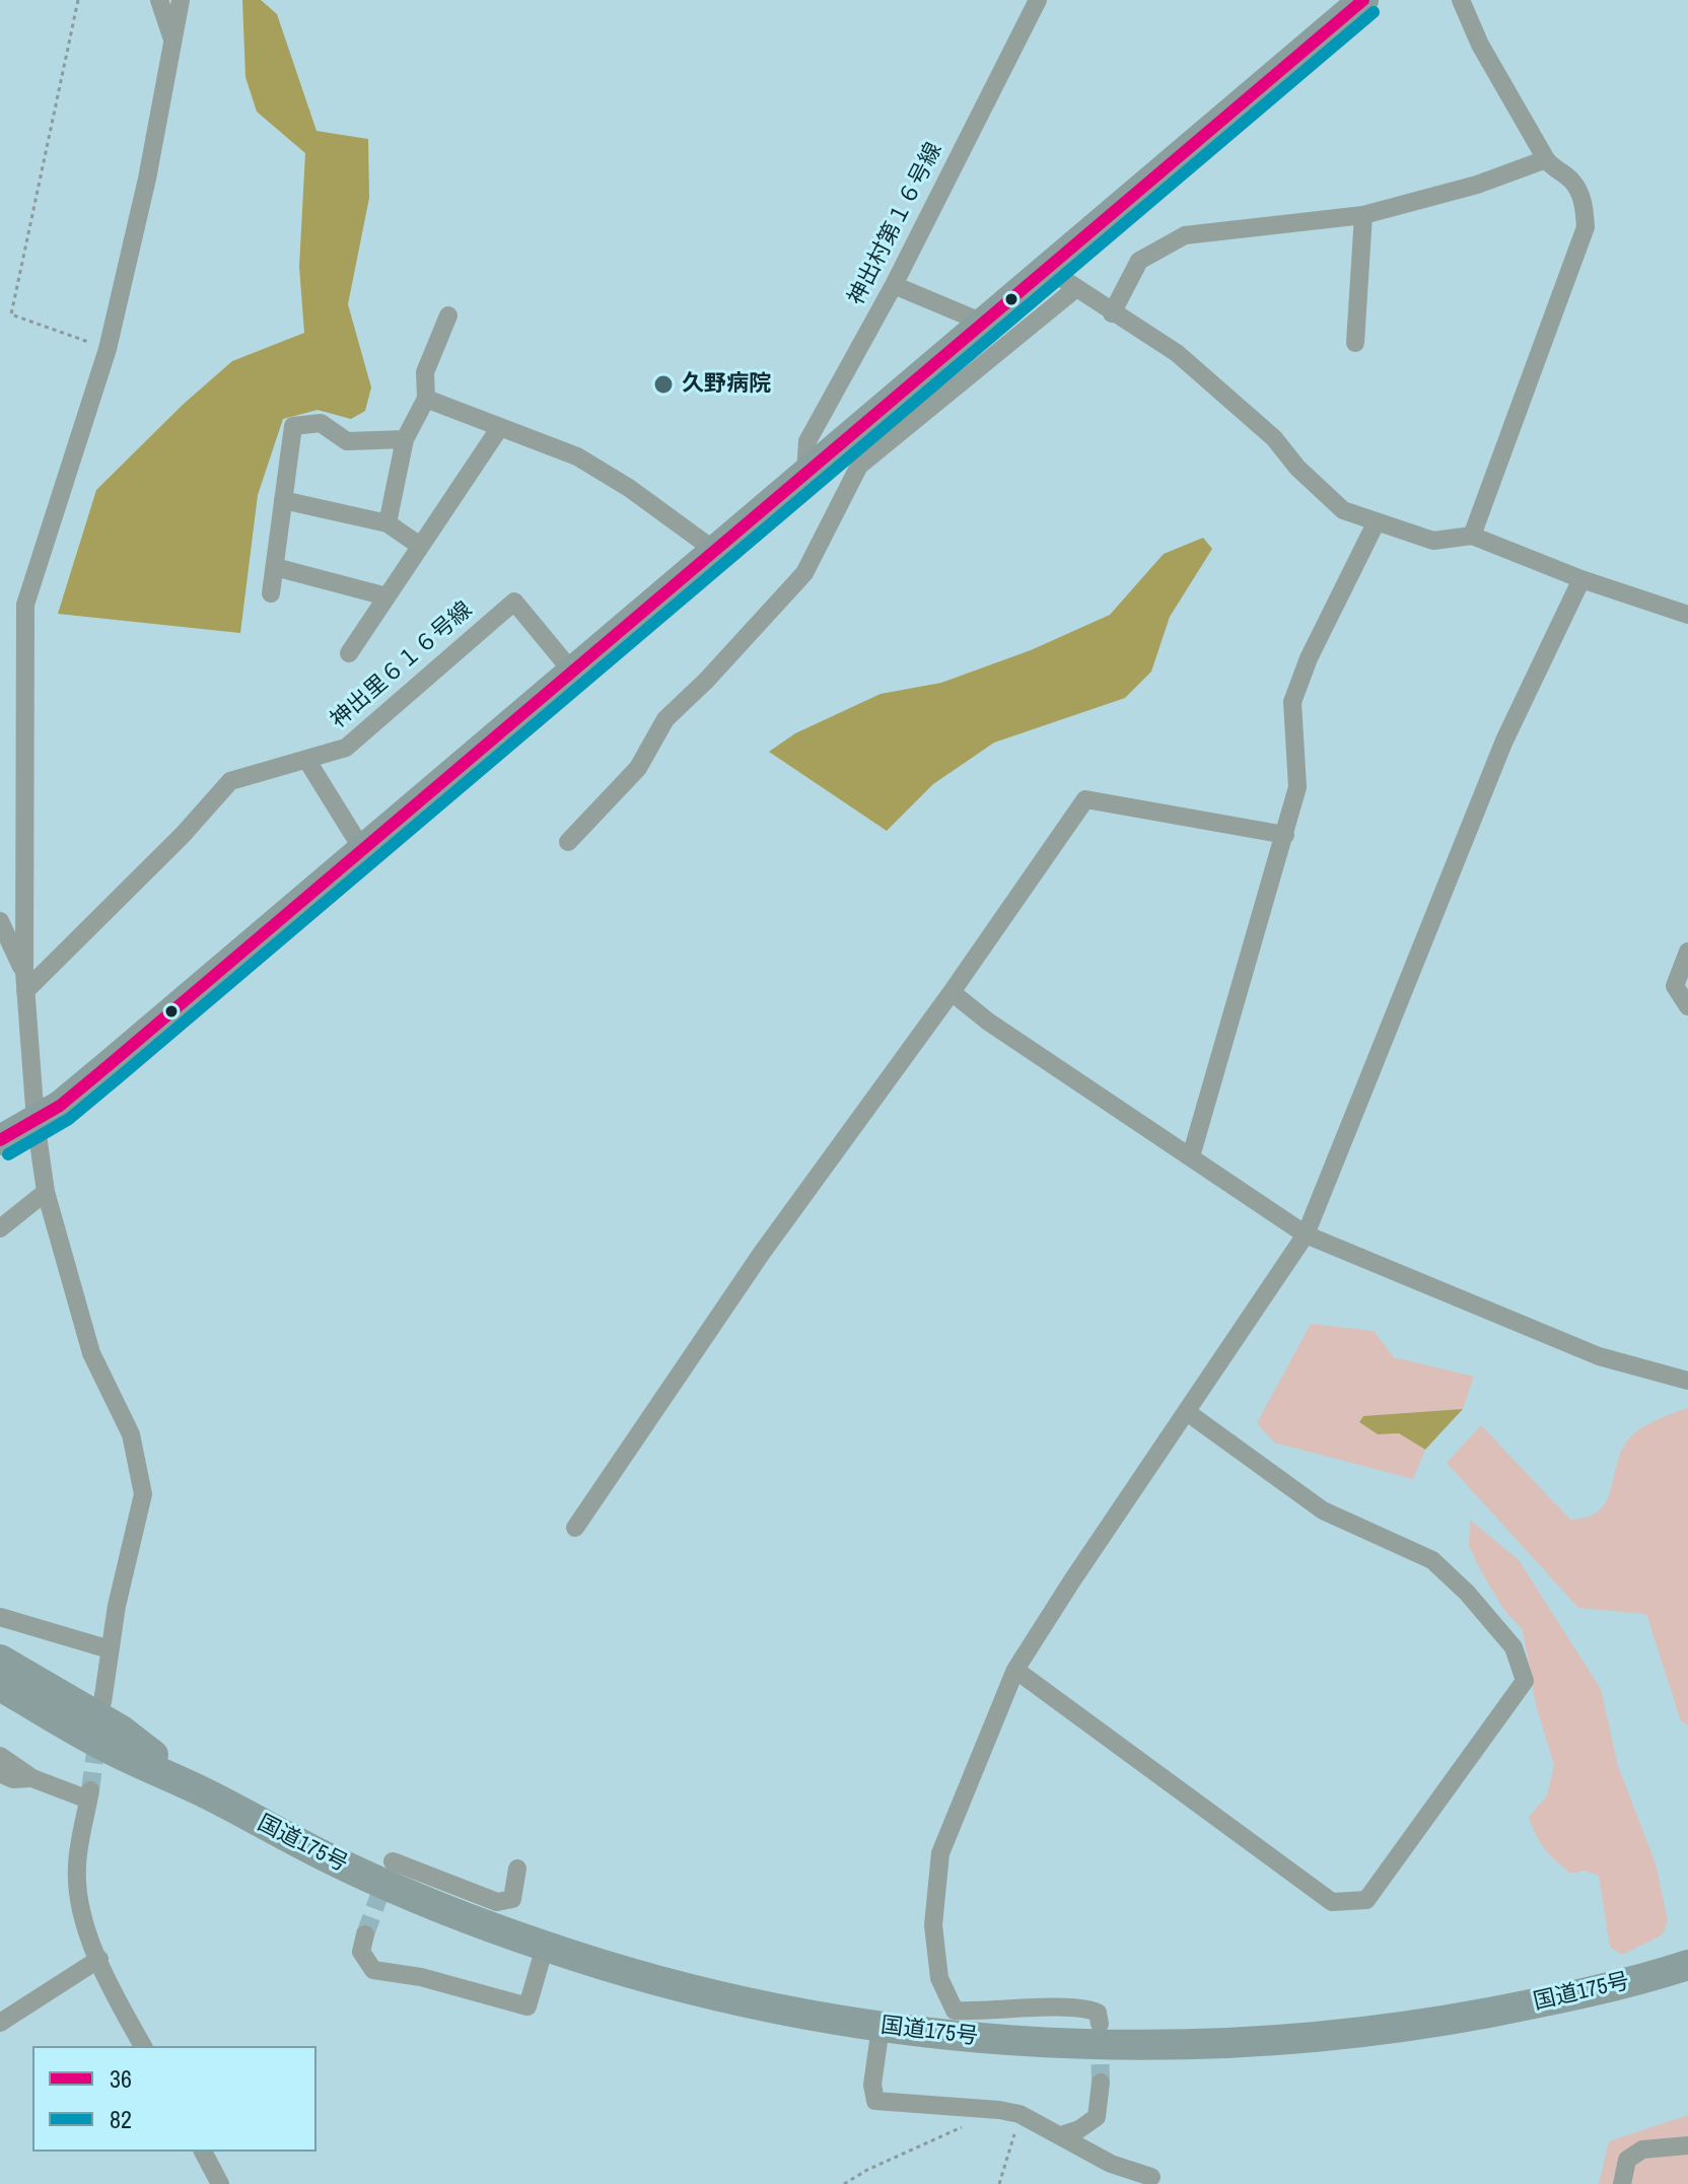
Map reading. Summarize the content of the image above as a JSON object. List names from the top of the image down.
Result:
{
  "streets": {
    "highway": ["国道175号"],
    "street": ["神出村第１６号線", "神出里６１６号線"]
  },
  "places": ["久野病院"],
  "lines": ["transit line 36", "transit line 82"],
  "legend": ["36", "82"]
}
